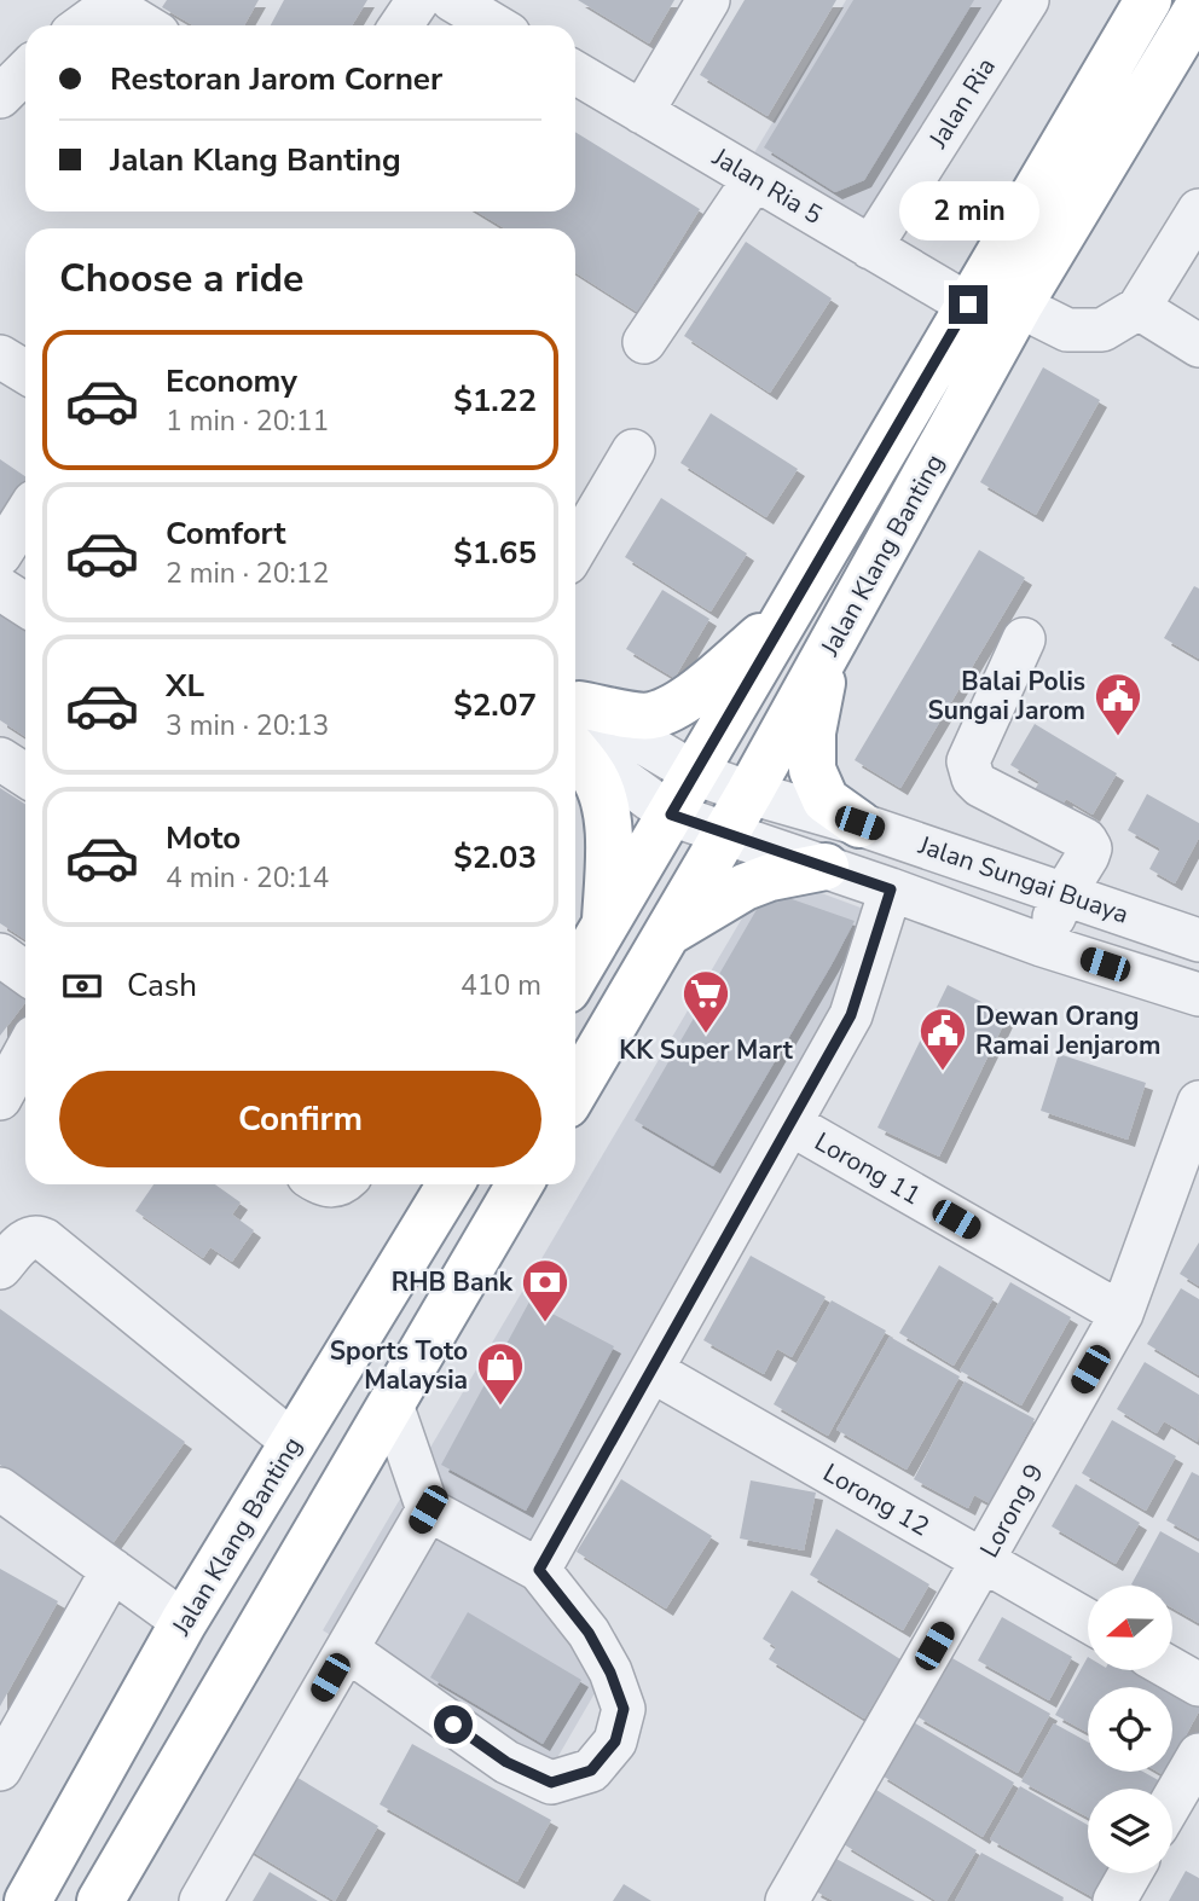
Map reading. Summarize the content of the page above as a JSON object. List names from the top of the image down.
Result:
{
  "streets": {
    "highway": ["Jalan Klang Banting"],
    "street": [
      "Jalan Ria",
      "Jalan Ria 5",
      "Jalan Sungai Buaya",
      "Lorong 11",
      "Lorong 12",
      "Lorong 9"
    ]
  },
  "crossings": [
    ["Jalan Ria", "Jalan Ria 5"],
    ["Jalan Ria 5", "Jalan Klang Banting"],
    ["Jalan Klang Banting", "Jalan Sungai Buaya"],
    ["Lorong 11", "Lorong 9"],
    ["Lorong 12", "Lorong 9"]
  ],
  "places": {
    "public building": ["Balai Polis Sungai Jarom", "Dewan Orang Ramai Jenjarom"],
    "supermarket": ["KK Super Mart"],
    "bank": ["RHB Bank"],
    "shop": ["Sports Toto Malaysia"]
  },
  "north": "left",
  "page": {
    "banner": ["Restoran Jarom Corner", "Jalan Klang Banting"],
    "bubble": "2 min",
    "heading": "Choose a ride",
    "list": [
      {
        "name": "Economy",
        "note": "1 min · 20:11",
        "value": "$1.22"
      },
      {
        "name": "Comfort",
        "note": "2 min · 20:12",
        "value": "$1.65"
      },
      {
        "name": "XL",
        "note": "3 min · 20:13",
        "value": "$2.07"
      },
      {
        "name": "Moto",
        "note": "4 min · 20:14",
        "value": "$2.03"
      }
    ],
    "pay": ["Cash", "410 m"],
    "buttons": "Confirm"
  }
}
